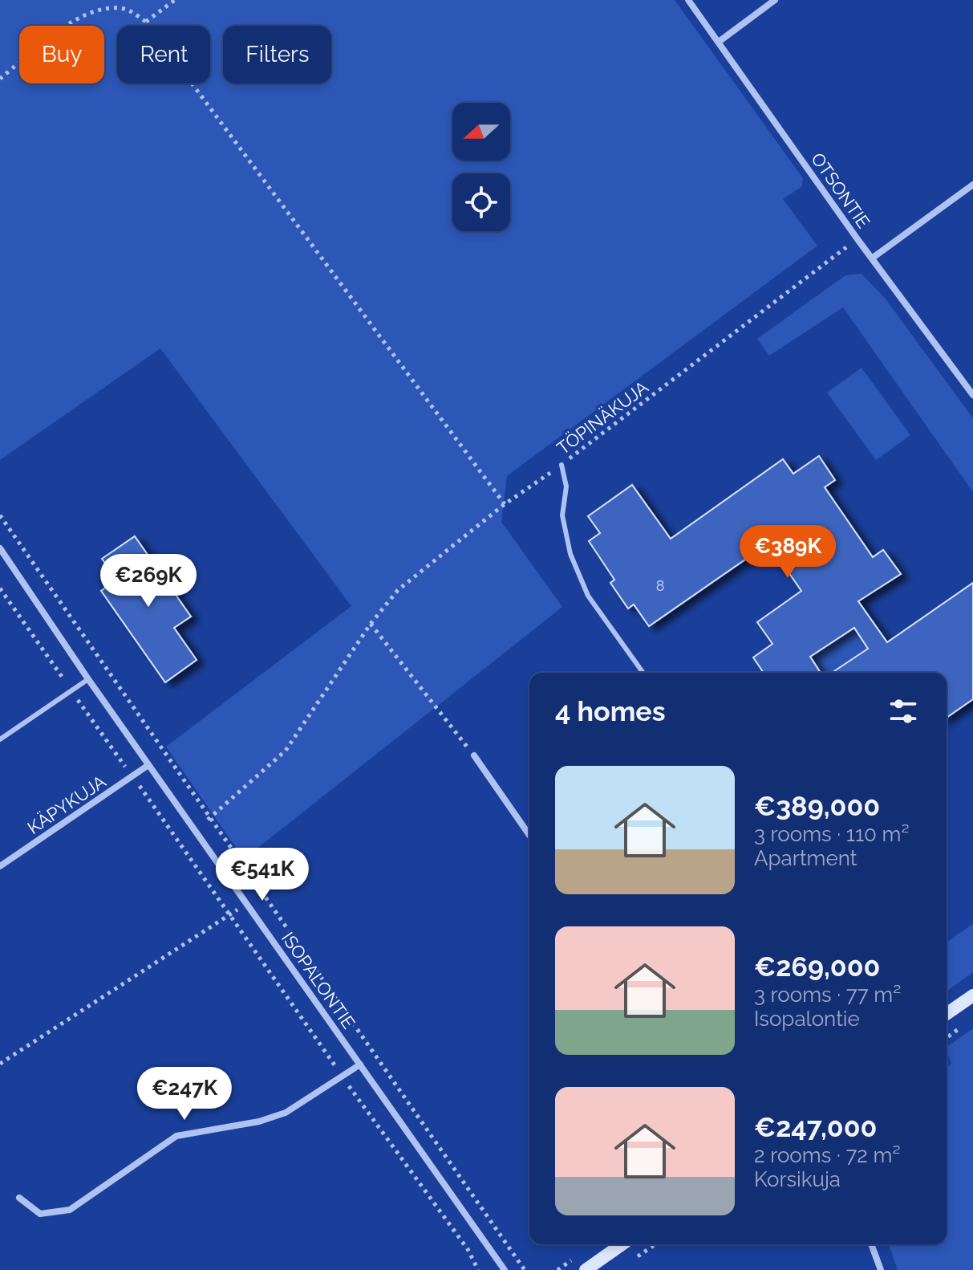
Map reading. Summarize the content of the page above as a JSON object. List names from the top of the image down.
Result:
{
  "streets": {
    "street": ["OTSONTIE", "KÄPYKUJA", "ISOPALONTIE"],
    "path": ["TÖPINÄKUJA"]
  },
  "crossings": [
    ["OTSONTIE", "TÖPINÄKUJA"],
    ["TÖPINÄKUJA", "ISOPALONTIE"],
    ["KÄPYKUJA", "ISOPALONTIE"]
  ],
  "house_numbers": ["8"],
  "north": "left",
  "page": {
    "chip": ["Buy", "Rent", "Filters"],
    "price": [
      "€389K",
      "€269K",
      "€541K",
      "€247K"
    ],
    "heading": "4 homes",
    "list": [
      {
        "name": "€389,000",
        "note": "3 rooms · 110 m² · Apartment"
      },
      {
        "name": "€269,000",
        "note": "3 rooms · 77 m² · Isopalontie"
      },
      {
        "name": "€247,000",
        "note": "2 rooms · 72 m² · Korsikuja"
      }
    ]
  }
}
